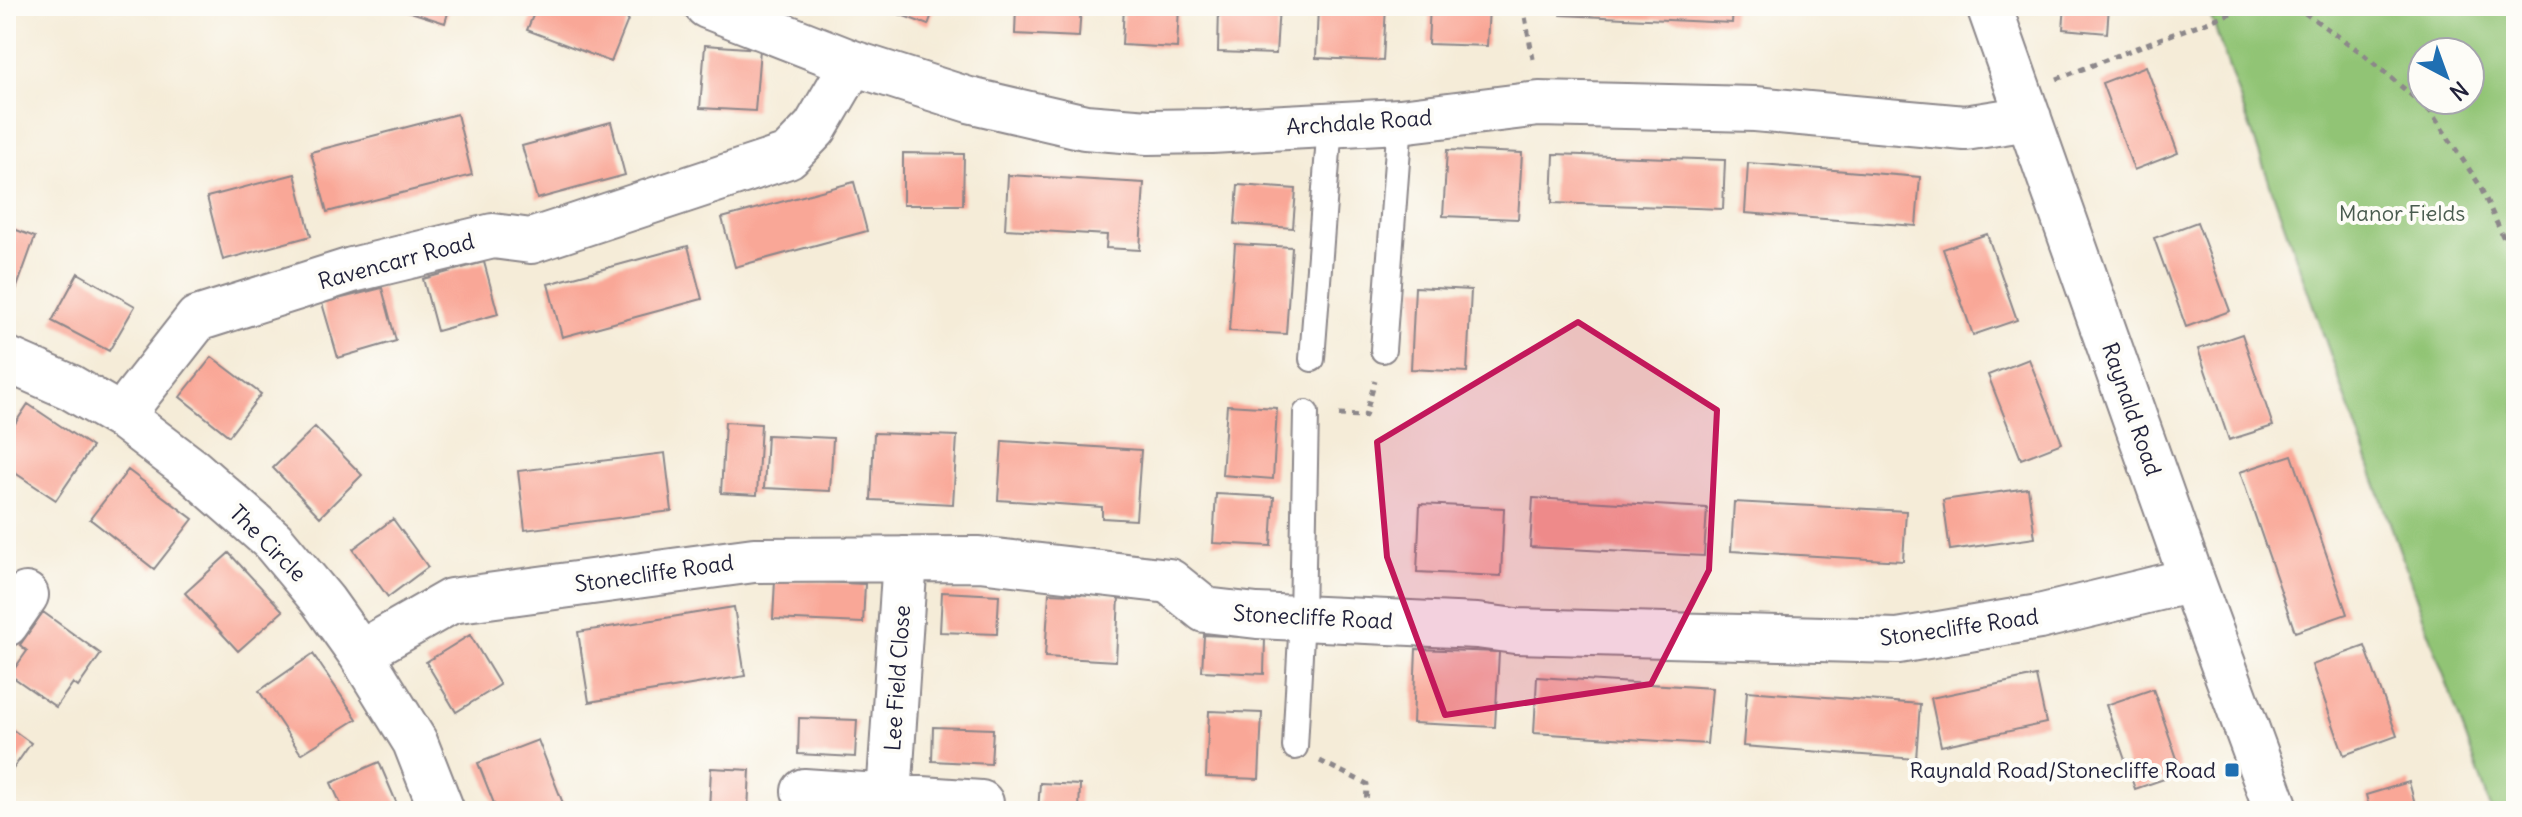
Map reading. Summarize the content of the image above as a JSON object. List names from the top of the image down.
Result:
{
  "streets": {
    "street": [
      "Archdale Road",
      "Ravencarr Road",
      "Raynald Road",
      "The Circle",
      "Stonecliffe Road",
      "Lee Field Close"
    ]
  },
  "crossings": [
    ["Archdale Road", "Ravencarr Road"],
    ["Archdale Road", "Raynald Road"],
    ["Ravencarr Road", "The Circle"],
    ["Raynald Road", "Stonecliffe Road"],
    ["The Circle", "Stonecliffe Road"],
    ["Stonecliffe Road", "Lee Field Close"]
  ],
  "parks": ["Manor Fields"],
  "places": {
    "transit": ["Raynald Road/Stonecliffe Road"]
  },
  "north": "bottom right"
}
